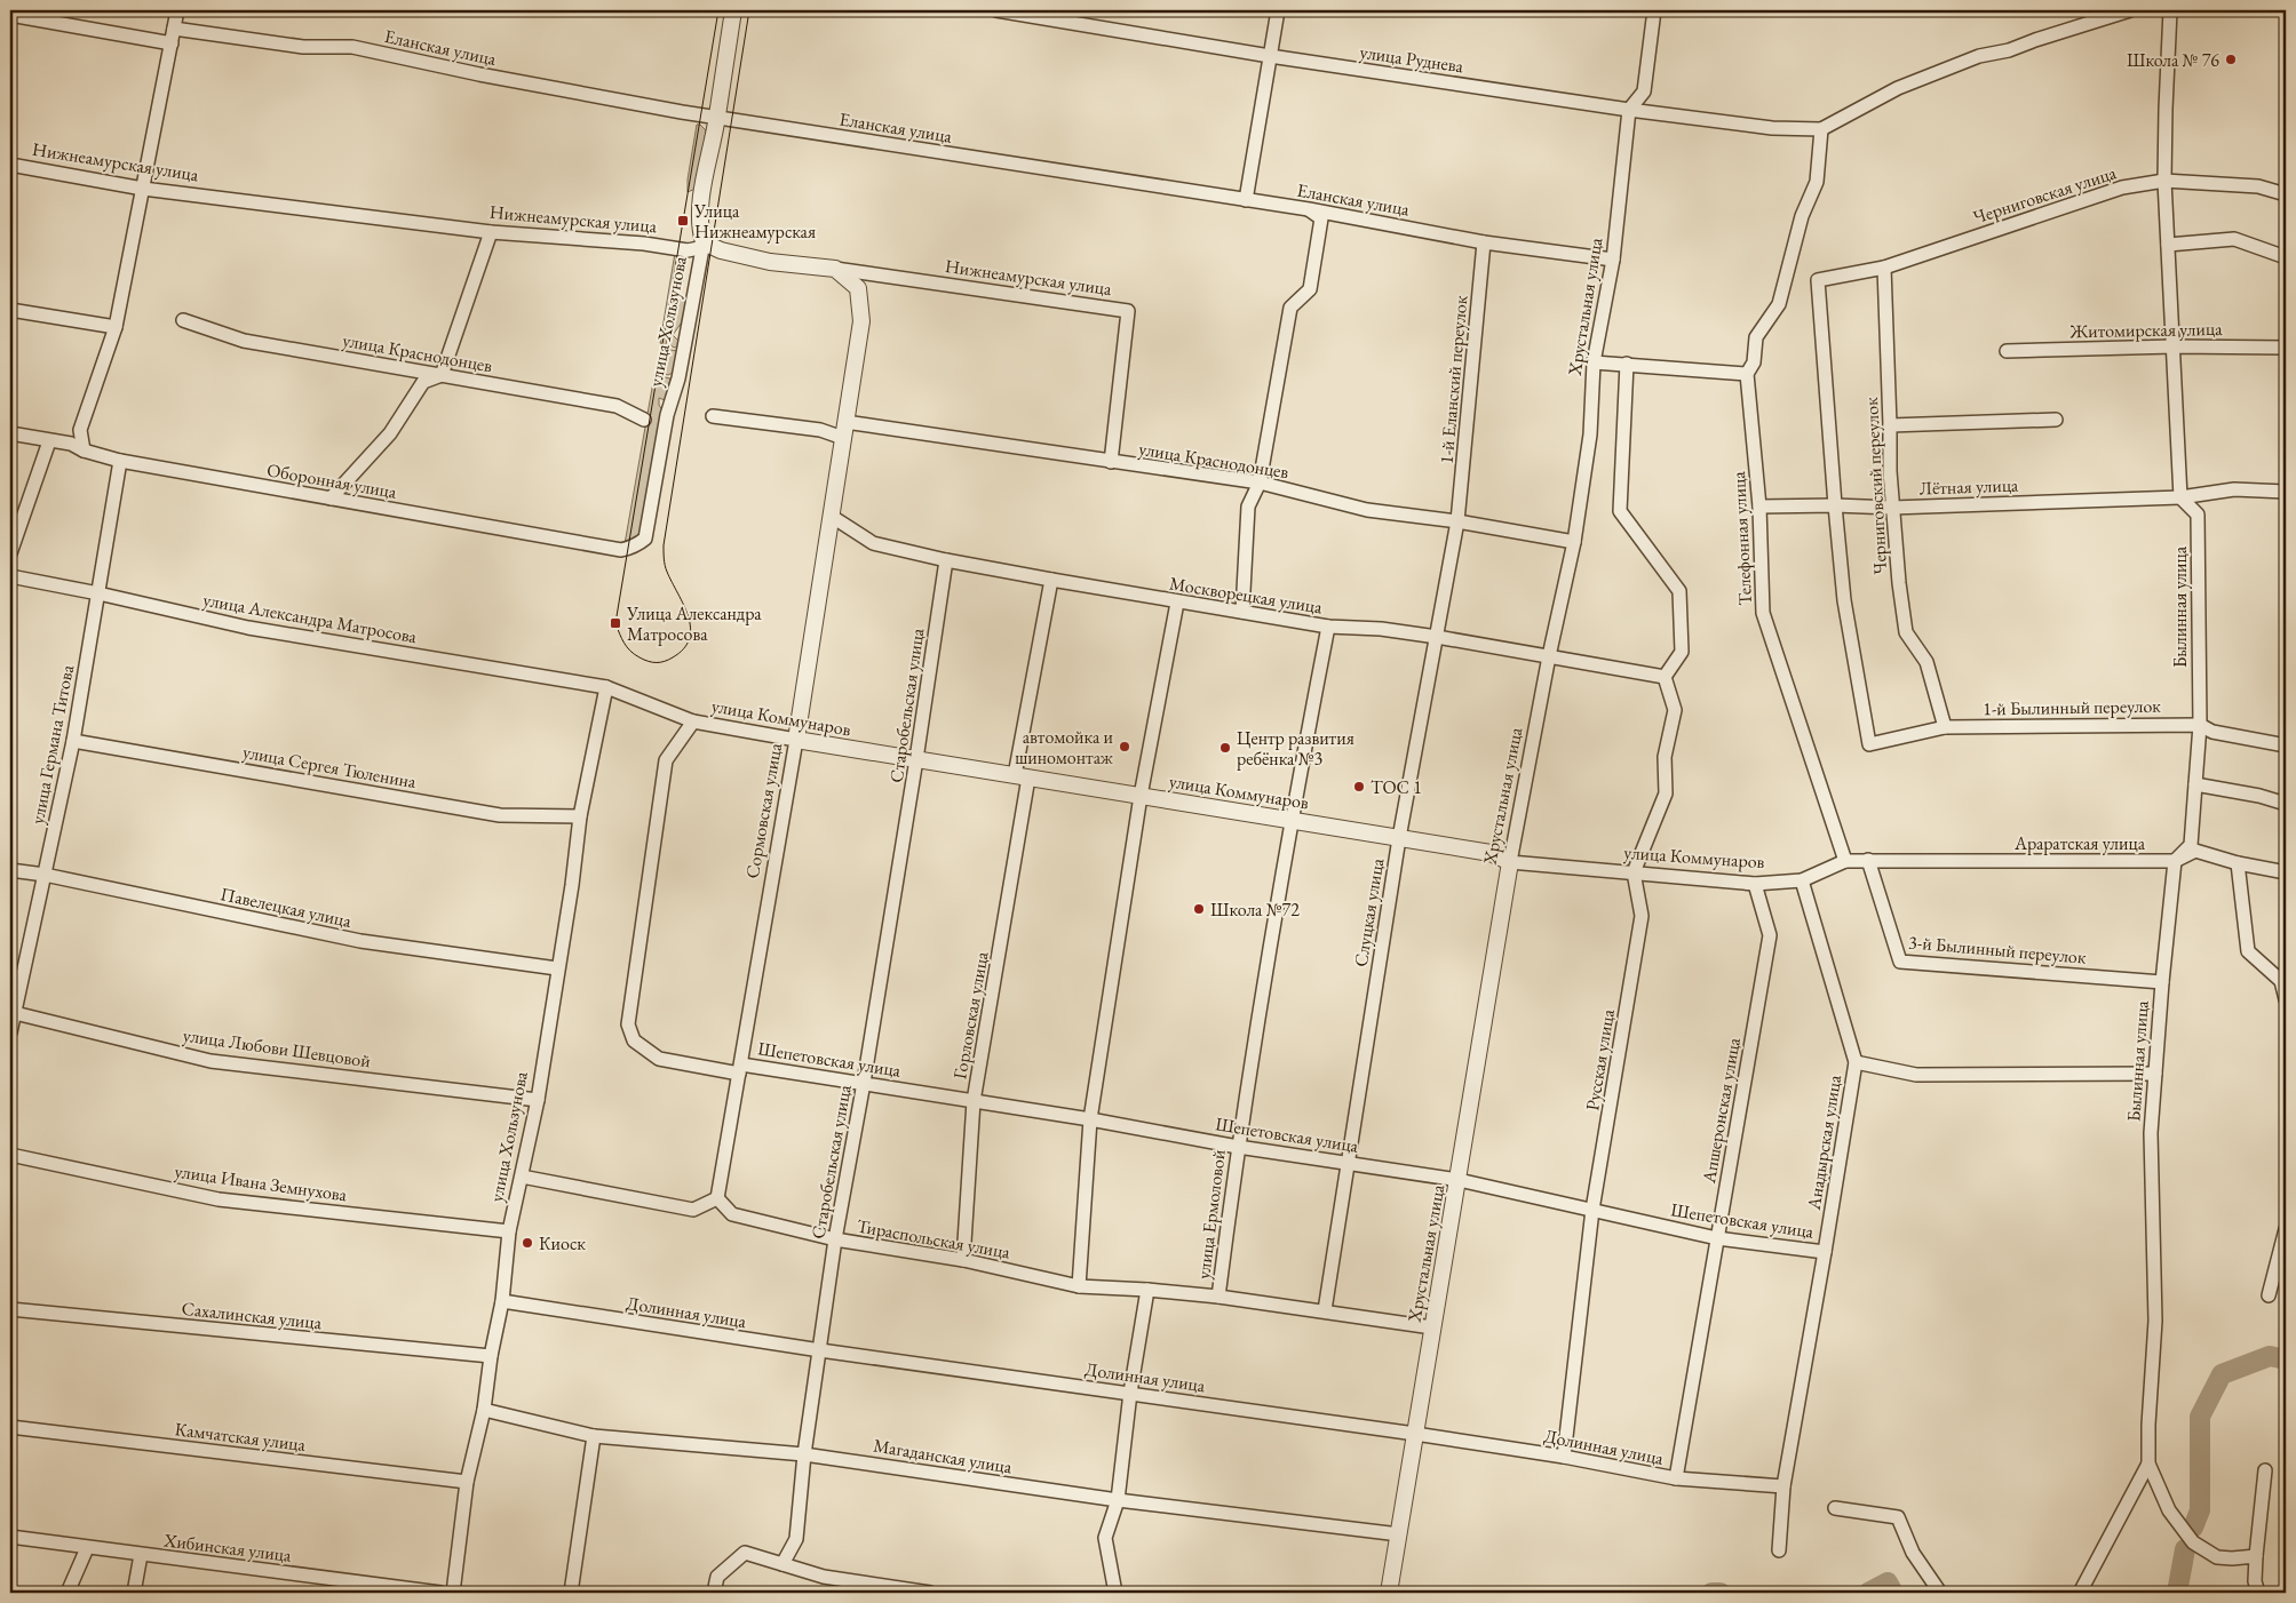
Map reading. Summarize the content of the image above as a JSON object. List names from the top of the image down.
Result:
{
  "streets": {
    "street": [
      "Еланская улица",
      "улица Руднева",
      "Нижнеамурская улица",
      "Черниговская улица",
      "Хрустальная улица",
      "улица Хользунова",
      "Житомирская улица",
      "улица Краснодонцев",
      "1-й Еланский переулок",
      "Оборонная улица",
      "Черниговский переулок",
      "Лётная улица",
      "Телефонная улица",
      "Москворецкая улица",
      "Былинная улица",
      "улица Александра Матросова",
      "Старобельская улица",
      "1-й Былинный переулок",
      "улица Коммунаров",
      "улица Германа Титова",
      "улица Сергея Тюленина",
      "Сормовская улица",
      "Араратская улица",
      "Павелецкая улица",
      "Слуцкая улица",
      "3-й Былинный переулок",
      "Горловская улица",
      "улица Любови Шевцовой",
      "Шепетовская улица",
      "Русская улица",
      "Апшеронская улица",
      "Анадырская улица",
      "улица Ивана Земнухова",
      "улица Ермоловой",
      "Тираспольская улица",
      "Долинная улица",
      "Сахалинская улица",
      "Камчатская улица",
      "Магаданская улица",
      "Хибинская улица"
    ]
  },
  "crossings": [
    ["Еланская улица", "Хрустальная улица"],
    ["Еланская улица", "улица Хользунова"],
    ["Еланская улица", "1-й Еланский переулок"],
    ["улица Руднева", "Хрустальная улица"],
    ["улица Руднева", "Телефонная улица"],
    ["Нижнеамурская улица", "улица Хользунова"],
    ["Нижнеамурская улица", "улица Краснодонцев"],
    ["Нижнеамурская улица", "Сормовская улица"],
    ["Черниговская улица", "Черниговский переулок"],
    ["Черниговская улица", "Лётная улица"],
    ["Черниговская улица", "1-й Былинный переулок"],
    ["Хрустальная улица", "улица Краснодонцев"],
    ["Хрустальная улица", "Москворецкая улица"],
    ["Хрустальная улица", "улица Коммунаров"],
    ["Хрустальная улица", "Шепетовская улица"],
    ["Хрустальная улица", "Долинная улица"],
    ["Хрустальная улица", "Магаданская улица"],
    ["улица Хользунова", "Оборонная улица"],
    ["улица Хользунова", "улица Александра Матросова"],
    ["улица Хользунова", "улица Коммунаров"],
    ["улица Хользунова", "улица Сергея Тюленина"],
    ["улица Хользунова", "Павелецкая улица"],
    ["улица Хользунова", "улица Любови Шевцовой"],
    ["улица Хользунова", "улица Ивана Земнухова"],
    ["улица Хользунова", "Долинная улица"],
    ["улица Хользунова", "Сахалинская улица"],
    ["улица Хользунова", "Камчатская улица"],
    ["улица Хользунова", "Магаданская улица"],
    ["улица Краснодонцев", "1-й Еланский переулок"],
    ["улица Краснодонцев", "Сормовская улица"],
    ["улица Краснодонцев", "Слуцкая улица"],
    ["1-й Еланский переулок", "Слуцкая улица"],
    ["Оборонная улица", "улица Германа Титова"],
    ["Черниговский переулок", "Лётная улица"],
    ["Черниговский переулок", "1-й Былинный переулок"],
    ["Лётная улица", "Телефонная улица"],
    ["Лётная улица", "Былинная улица"],
    ["Лётная улица", "1-й Былинный переулок"],
    ["Телефонная улица", "улица Коммунаров"],
    ["Москворецкая улица", "Старобельская улица"],
    ["Москворецкая улица", "Сормовская улица"],
    ["Москворецкая улица", "Слуцкая улица"],
    ["Москворецкая улица", "Горловская улица"],
    ["Москворецкая улица", "улица Ермоловой"],
    ["Былинная улица", "1-й Былинный переулок"],
    ["Былинная улица", "Араратская улица"],
    ["Былинная улица", "3-й Былинный переулок"],
    ["улица Александра Матросова", "улица Коммунаров"],
    ["улица Александра Матросова", "улица Германа Титова"],
    ["Старобельская улица", "улица Коммунаров"],
    ["Старобельская улица", "Шепетовская улица"],
    ["Старобельская улица", "Тираспольская улица"],
    ["Старобельская улица", "Долинная улица"],
    ["Старобельская улица", "Магаданская улица"],
    ["улица Коммунаров", "Сормовская улица"],
    ["улица Коммунаров", "Араратская улица"],
    ["улица Коммунаров", "Слуцкая улица"],
    ["улица Коммунаров", "3-й Былинный переулок"],
    ["улица Коммунаров", "Горловская улица"],
    ["улица Коммунаров", "Шепетовская улица"],
    ["улица Коммунаров", "Русская улица"],
    ["улица Коммунаров", "Апшеронская улица"],
    ["улица Коммунаров", "Анадырская улица"],
    ["улица Коммунаров", "улица Ермоловой"],
    ["улица Германа Титова", "улица Сергея Тюленина"],
    ["улица Германа Титова", "Павелецкая улица"],
    ["улица Германа Титова", "улица Любови Шевцовой"],
    ["Сормовская улица", "Шепетовская улица"],
    ["Сормовская улица", "Тираспольская улица"],
    ["Араратская улица", "3-й Былинный переулок"],
    ["Слуцкая улица", "Шепетовская улица"],
    ["Горловская улица", "Шепетовская улица"],
    ["Горловская улица", "Тираспольская улица"],
    ["Шепетовская улица", "Русская улица"],
    ["Шепетовская улица", "Апшеронская улица"],
    ["Шепетовская улица", "Анадырская улица"],
    ["Шепетовская улица", "улица Ермоловой"],
    ["Русская улица", "Долинная улица"],
    ["Апшеронская улица", "Долинная улица"],
    ["Анадырская улица", "Долинная улица"],
    ["улица Ермоловой", "Тираспольская улица"]
  ],
  "places": {
    "other": [
      "Школа № 76",
      "автомойка и шиномонтаж",
      "Центр развития ребёнка №3",
      "ТОС 1",
      "Школа №72",
      "Киоск"
    ],
    "transit": ["Улица Нижнеамурская", "Улица Александра Матросова"]
  }
}
